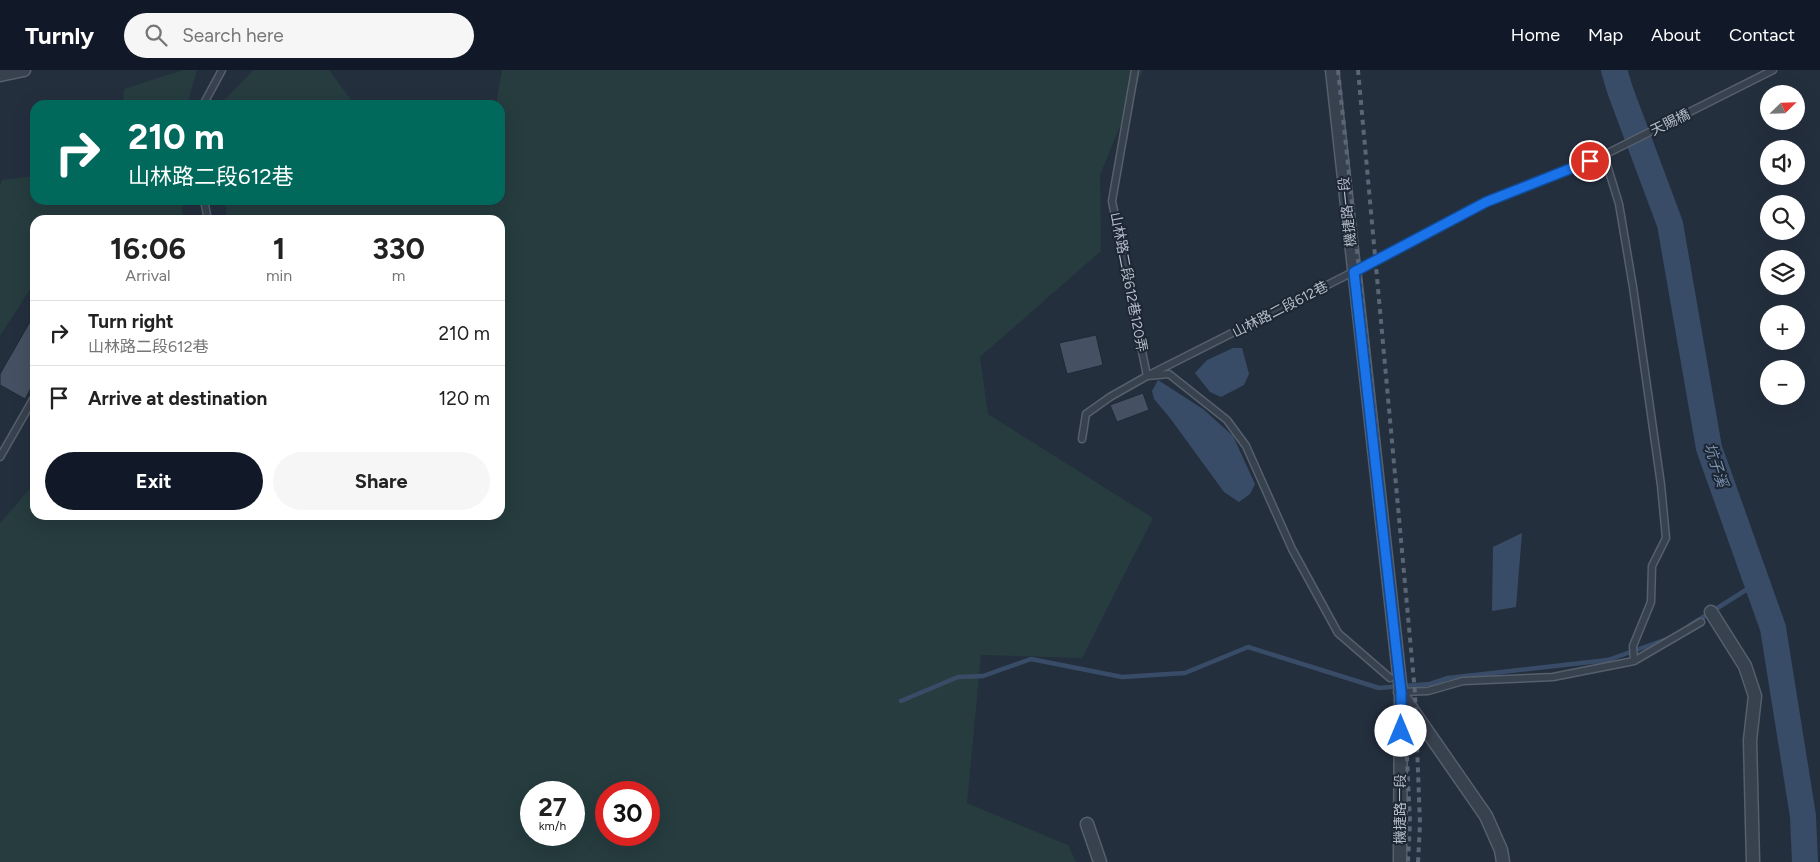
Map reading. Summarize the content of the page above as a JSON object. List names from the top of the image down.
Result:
{
  "streets": {
    "street": ["機捷路一段"],
    "lane": ["天賜橋", "山林路二段612巷120弄", "山林路二段612巷"]
  },
  "crossings": [
    ["天賜橋", "山林路二段612巷"],
    ["機捷路一段", "山林路二段612巷"],
    ["山林路二段612巷120弄", "山林路二段612巷"]
  ],
  "water": ["坑子溪"],
  "north": "top right",
  "page": {
    "header": "Turnly",
    "search": "Search here",
    "nav": [
      "Home",
      "Map",
      "About",
      "Contact"
    ],
    "map_buttons": ["+", "−"],
    "turn": ["210 m", "山林路二段612巷"],
    "eta": [
      "16:06",
      "Arrival",
      "1",
      "min",
      "330",
      "m"
    ],
    "list": [
      {
        "name": "Turn right",
        "note": "山林路二段612巷",
        "value": "210 m"
      },
      {
        "name": "Arrive at destination",
        "value": "120 m"
      }
    ],
    "buttons": ["Exit", "Share"],
    "speed": "27 km/h",
    "limit": "30"
  }
}
